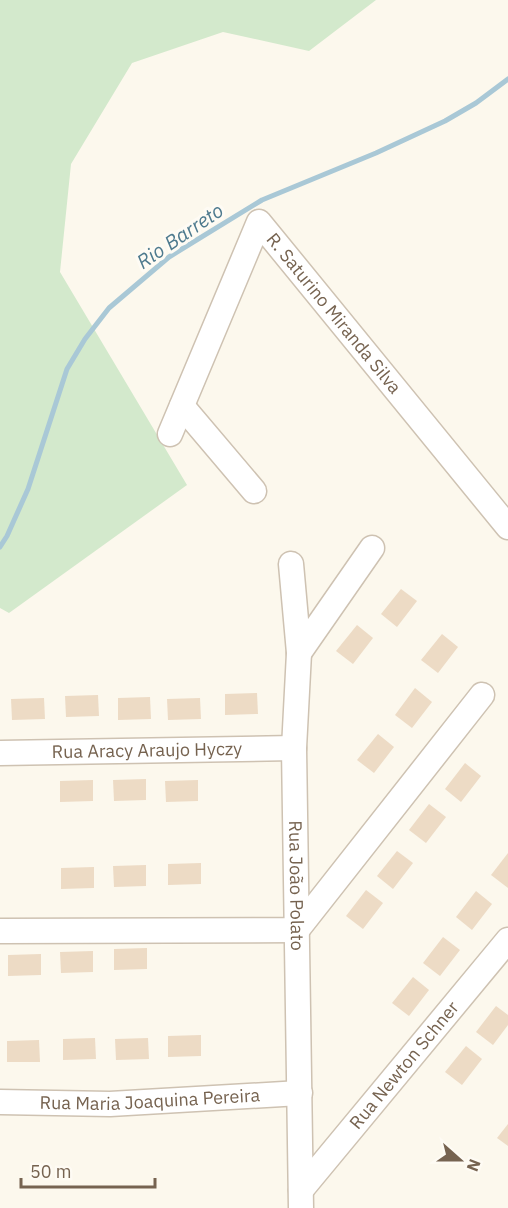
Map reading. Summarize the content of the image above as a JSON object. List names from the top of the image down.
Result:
{
  "streets": {
    "street": [
      "R. Saturino Miranda Silva",
      "Rua Aracy Araujo Hyczy",
      "Rua João Polato",
      "Rua Newton Schner",
      "Rua Maria Joaquina Pereira"
    ]
  },
  "crossings": [
    ["Rua Aracy Araujo Hyczy", "Rua João Polato"],
    ["Rua João Polato", "Rua Newton Schner"],
    ["Rua João Polato", "Rua Maria Joaquina Pereira"]
  ],
  "water": ["Rio Barreto"],
  "scale_bar": "50 m",
  "north": "right"
}
